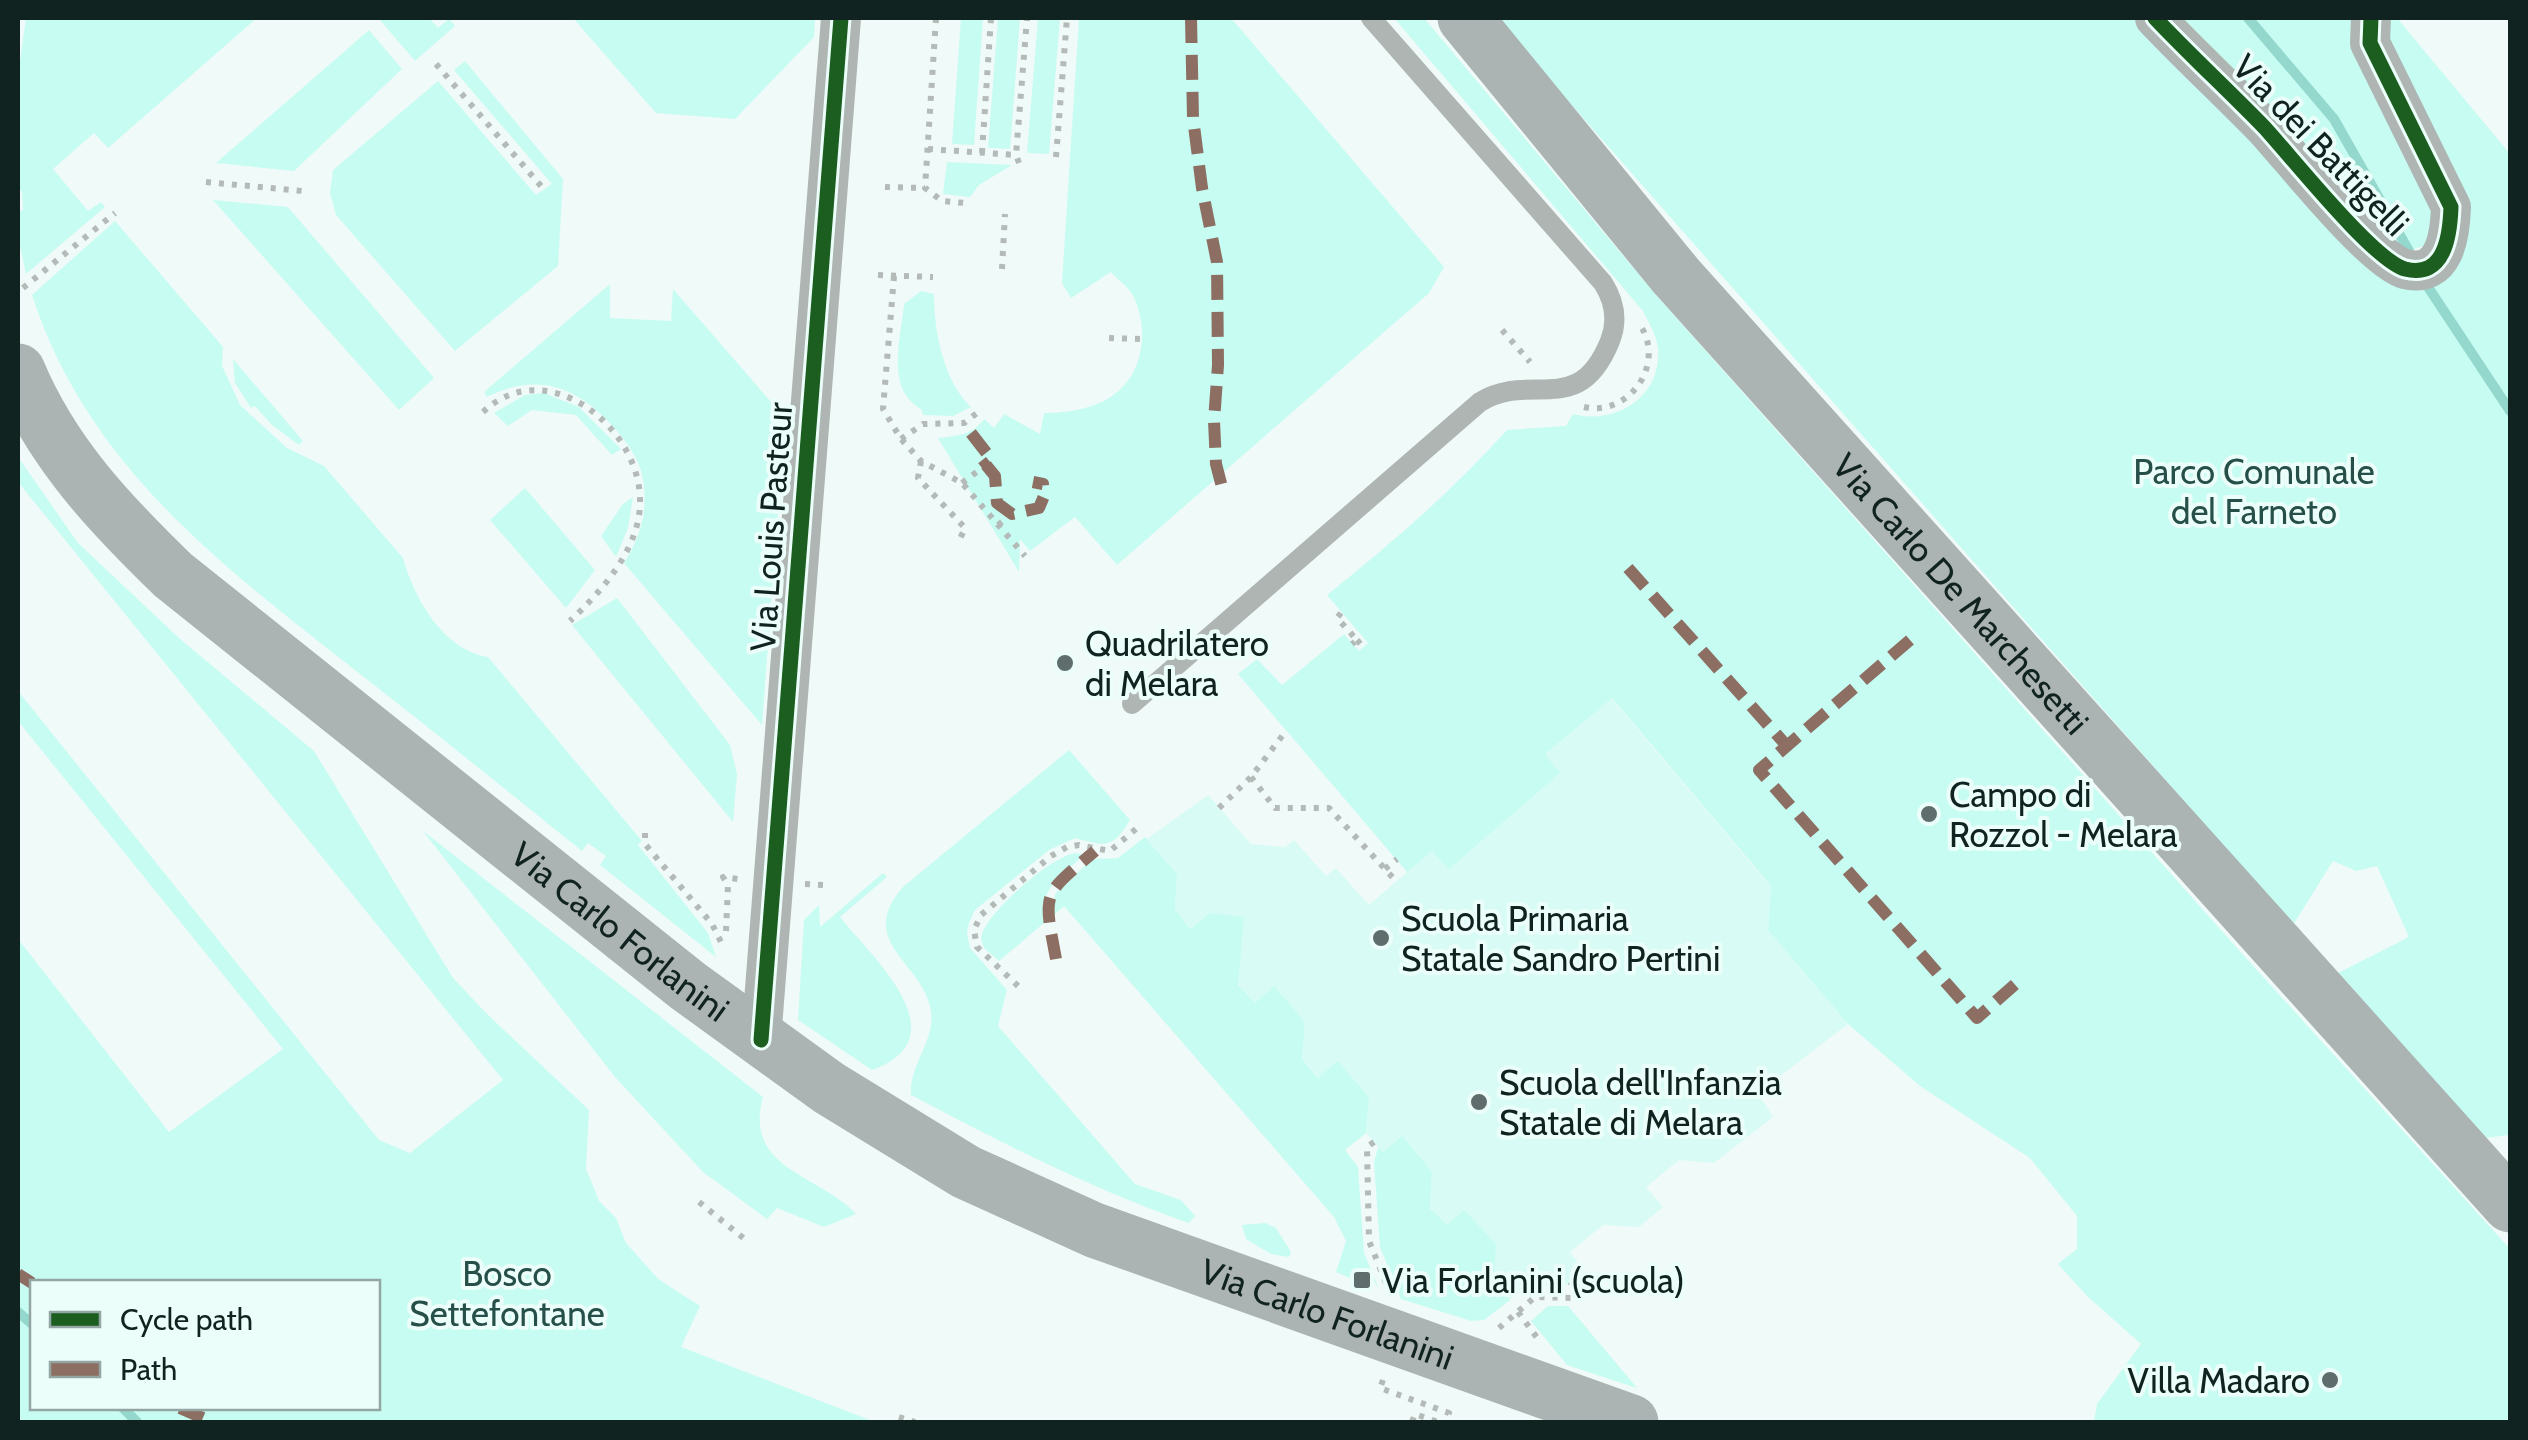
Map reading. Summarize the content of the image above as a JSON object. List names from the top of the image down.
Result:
{
  "streets": {
    "main road": ["Via Carlo De Marchesetti", "Via Carlo Forlanini"],
    "street": ["Via dei Battigelli", "Via Louis Pasteur"]
  },
  "crossings": [
    ["Via Louis Pasteur", "Via Carlo Forlanini"]
  ],
  "parks": ["Parco Comunale del Farneto", "Bosco Settefontane"],
  "places": {
    "other": [
      "Quadrilatero di Melara",
      "Campo di Rozzol - Melara",
      "Scuola Primaria Statale Sandro Pertini",
      "Scuola dell'Infanzia Statale di Melara",
      "Villa Madaro"
    ],
    "transit": ["Via Forlanini (scuola)"]
  },
  "legend": ["Cycle path", "Path"]
}
